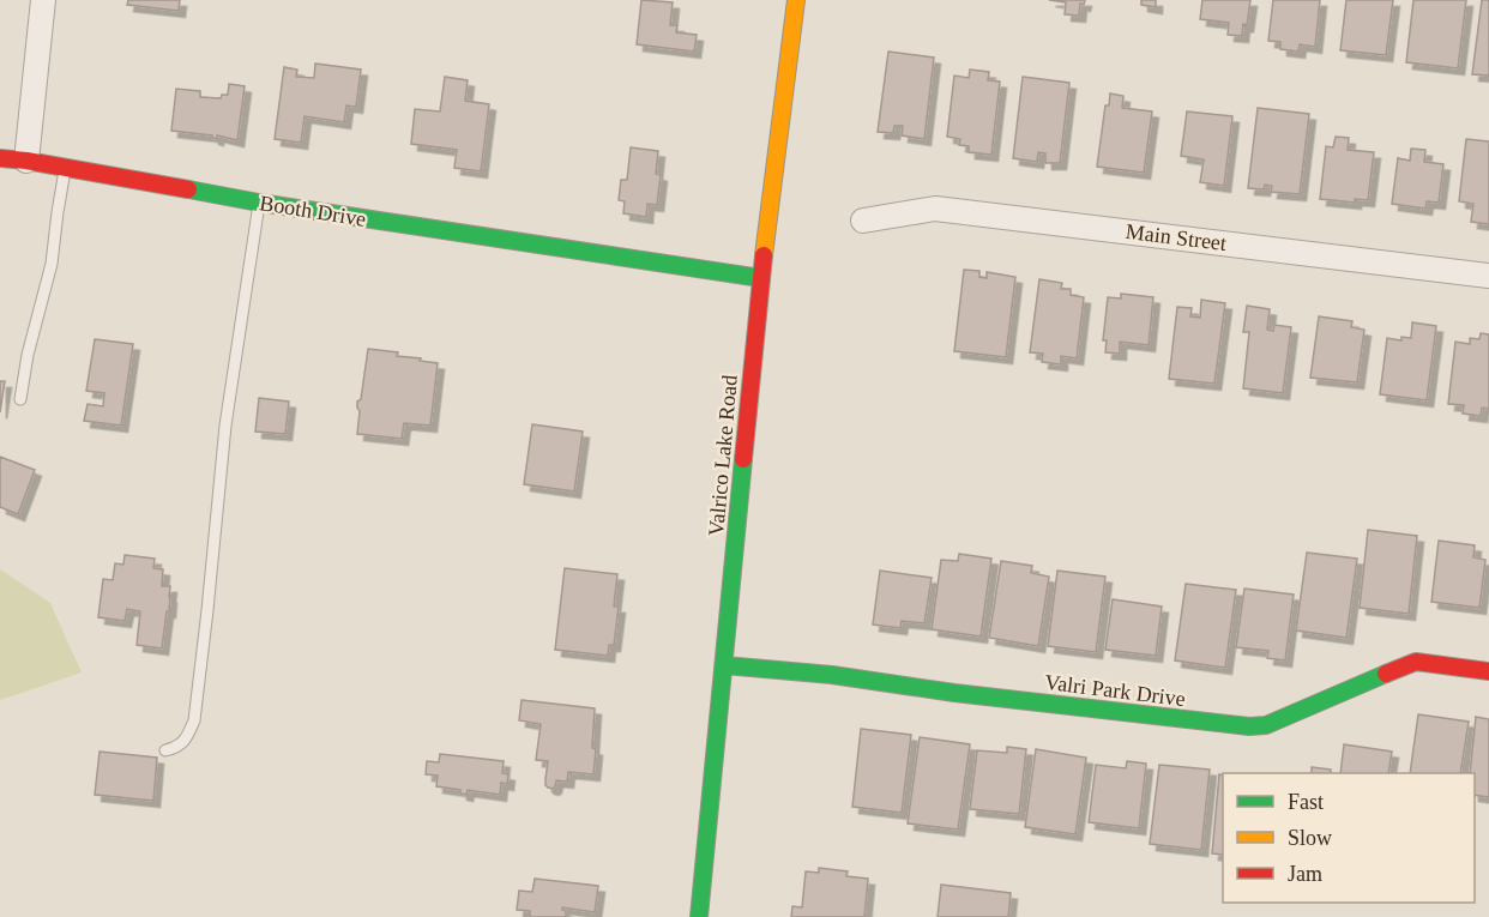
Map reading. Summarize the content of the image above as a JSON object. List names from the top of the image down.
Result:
{
  "streets": {
    "street": [
      "Booth Drive",
      "Main Street",
      "Valrico Lake Road",
      "Valri Park Drive"
    ]
  },
  "crossings": [
    ["Booth Drive", "Valrico Lake Road"],
    ["Valrico Lake Road", "Valri Park Drive"]
  ],
  "legend": ["Fast", "Slow", "Jam"]
}
